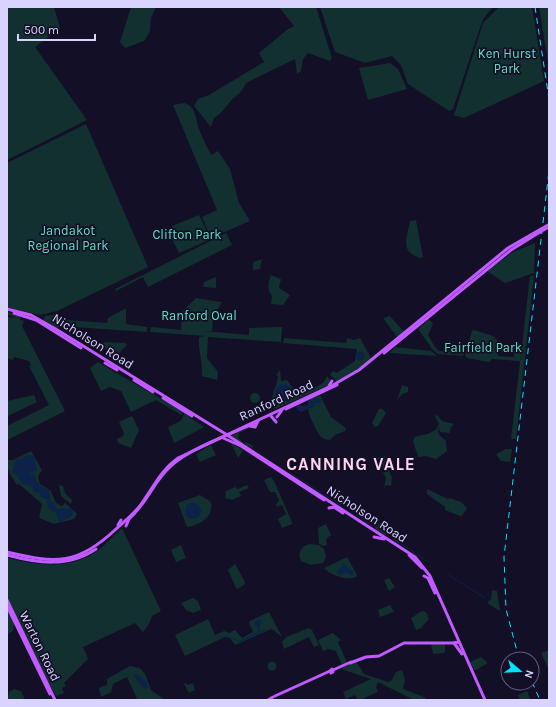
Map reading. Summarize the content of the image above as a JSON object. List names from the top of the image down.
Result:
{
  "streets": {
    "main road": ["Nicholson Road", "Ranford Road", "Warton Road"]
  },
  "crossings": [
    ["Nicholson Road", "Ranford Road"]
  ],
  "districts": ["CANNING VALE"],
  "parks": [
    "Ken Hurst Park",
    "Jandakot Regional Park",
    "Clifton Park",
    "Ranford Oval",
    "Fairfield Park"
  ],
  "scale_bar": "500 m",
  "north": "right"
}
